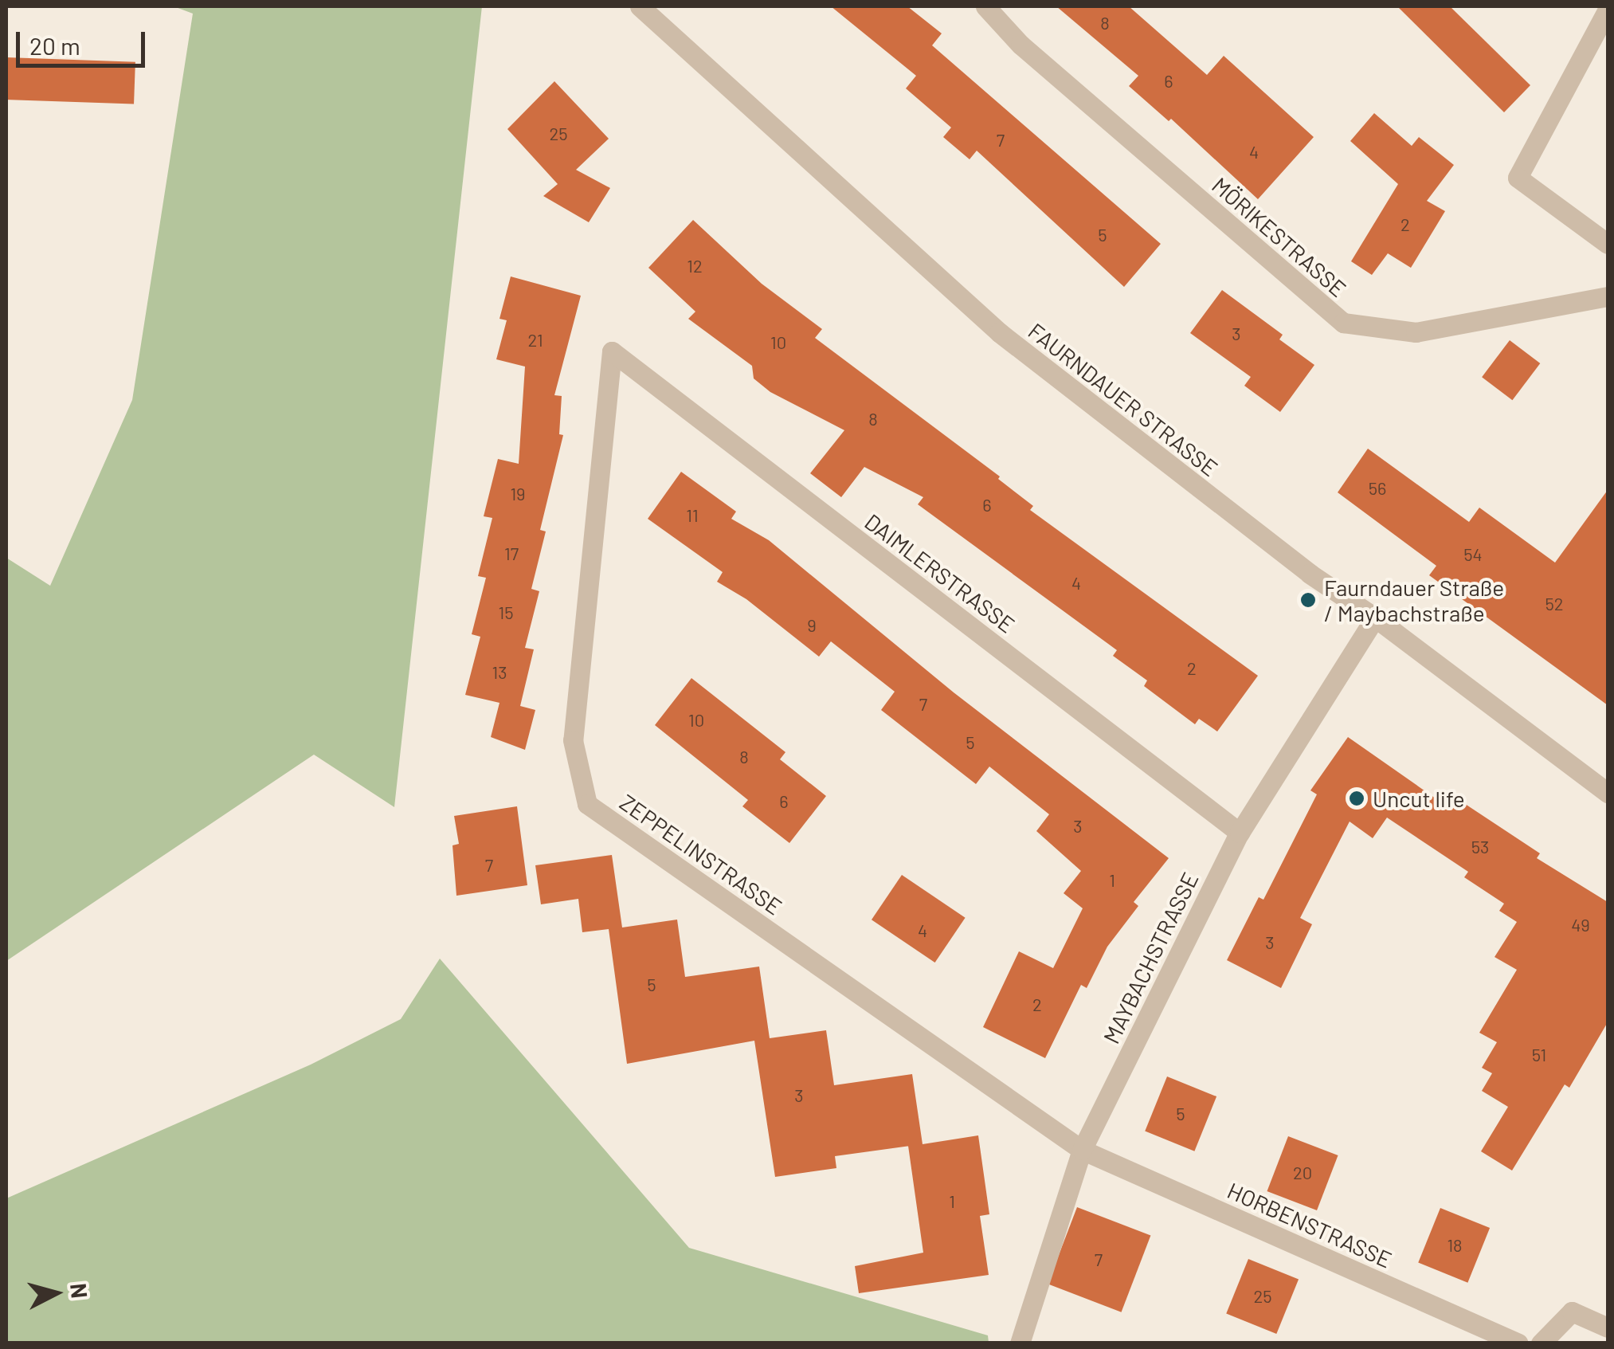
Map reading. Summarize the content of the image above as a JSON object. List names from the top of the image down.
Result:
{
  "streets": {
    "street": [
      "MÖRIKESTRASSE",
      "FAURNDAUER STRASSE",
      "DAIMLERSTRASSE",
      "ZEPPELINSTRASSE",
      "MAYBACHSTRASSE",
      "HORBENSTRASSE"
    ]
  },
  "crossings": [
    ["FAURNDAUER STRASSE", "MAYBACHSTRASSE"],
    ["DAIMLERSTRASSE", "ZEPPELINSTRASSE"],
    ["DAIMLERSTRASSE", "MAYBACHSTRASSE"],
    ["ZEPPELINSTRASSE", "MAYBACHSTRASSE"],
    ["ZEPPELINSTRASSE", "HORBENSTRASSE"],
    ["MAYBACHSTRASSE", "HORBENSTRASSE"]
  ],
  "places": ["Faurndauer Straße / Maybachstraße", "Uncut life"],
  "house_numbers": [
    "8",
    "6",
    "25",
    "7",
    "4",
    "2",
    "5",
    "12",
    "3",
    "21",
    "10",
    "8",
    "56",
    "19",
    "6",
    "11",
    "17",
    "54",
    "4",
    "52",
    "15",
    "9",
    "2",
    "13",
    "7",
    "10",
    "5",
    "8",
    "6",
    "3",
    "53",
    "7",
    "1",
    "49",
    "4",
    "3",
    "5",
    "2",
    "51",
    "3",
    "5",
    "20",
    "1",
    "18",
    "7",
    "25"
  ],
  "scale_bar": "20 m",
  "north": "right"
}
